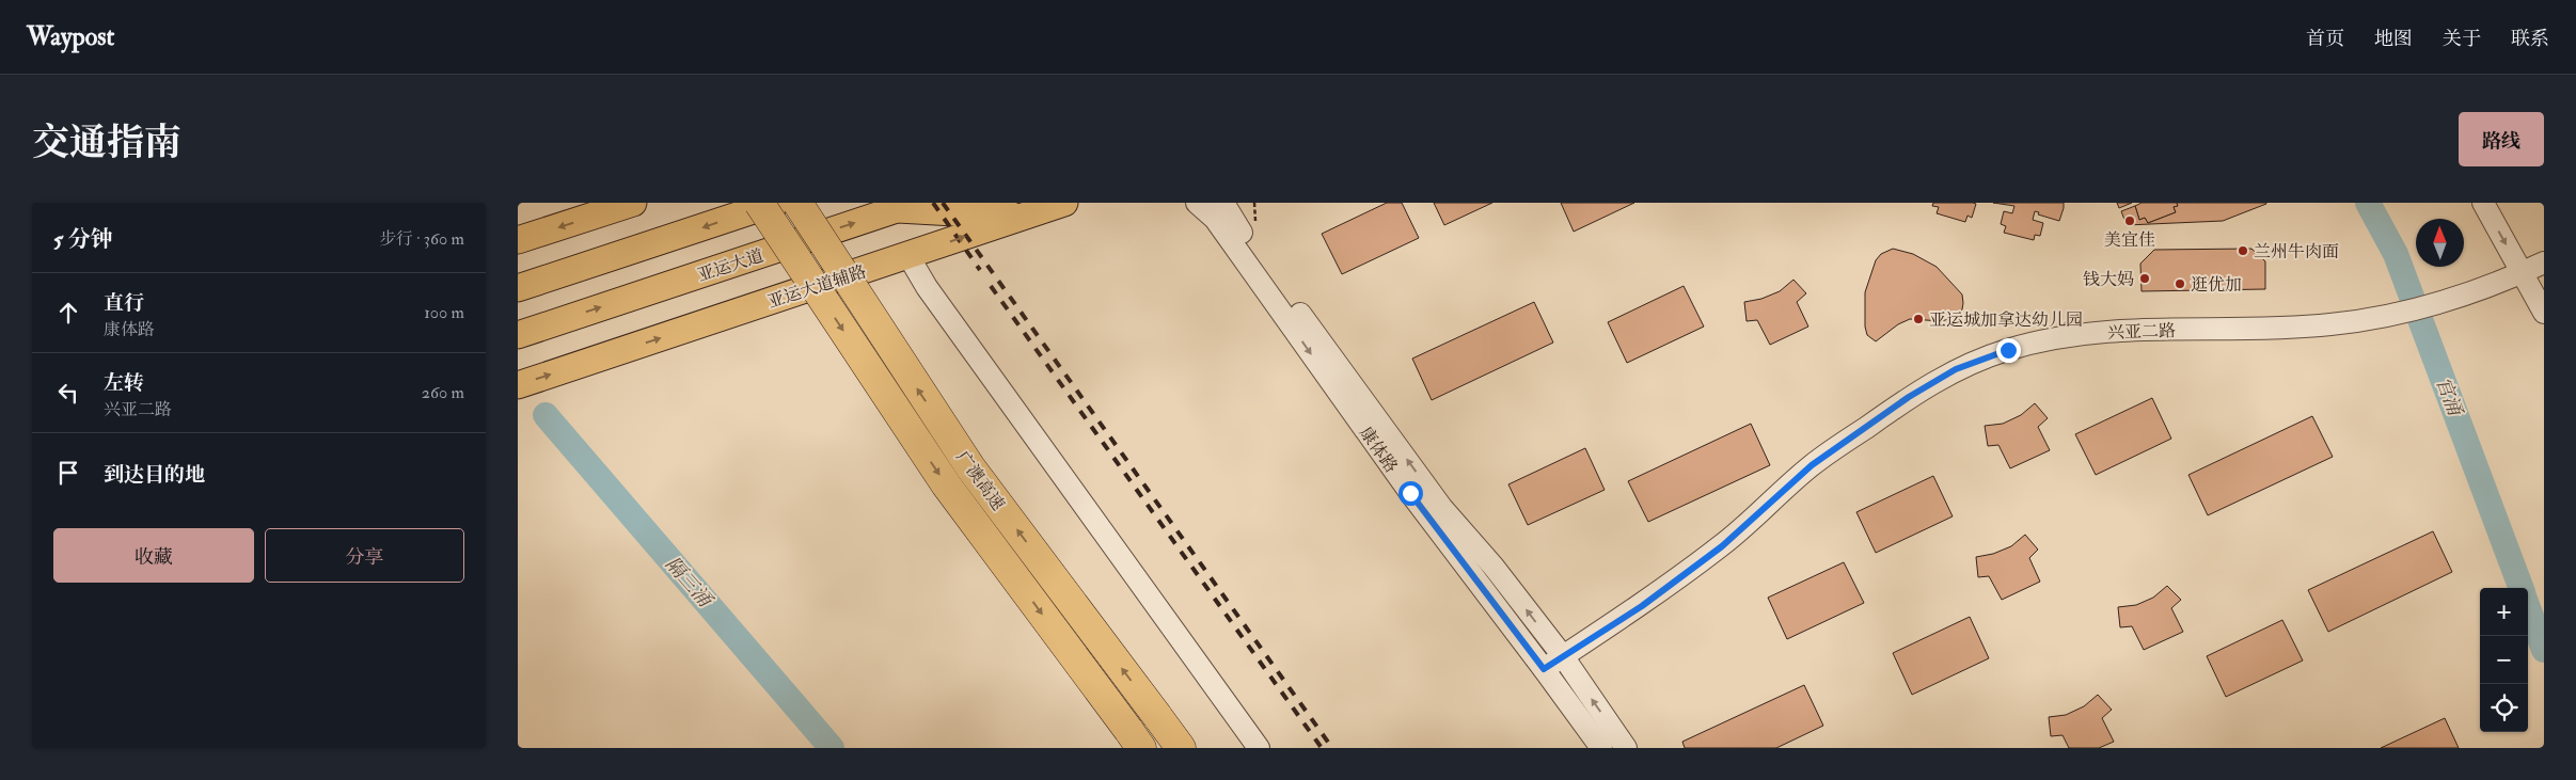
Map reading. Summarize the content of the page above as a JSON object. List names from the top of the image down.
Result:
{
  "streets": {
    "highway": ["广澳高速"],
    "main road": ["亚运大道", "亚运大道辅路"],
    "street": ["兴亚二路", "康体路"]
  },
  "crossings": [
    ["兴亚二路", "康体路"]
  ],
  "water": ["官涌", "隔三涌"],
  "places": [
    "美宜佳",
    "兰州牛肉面",
    "钱大妈",
    "逛优加",
    "亚运城加拿达幼儿园"
  ],
  "north": "top",
  "page": {
    "header": "Waypost",
    "nav": [
      "首页",
      "地图",
      "关于",
      "联系"
    ],
    "title": "交通指南",
    "buttons": [
      "路线",
      ["收藏", "分享"]
    ],
    "heading": ["5 分钟", "步行 · 360 m"],
    "list": [
      ["直行", "康体路", "100 m"],
      ["左转", "兴亚二路", "260 m"],
      "到达目的地"
    ],
    "map_buttons": ["+", "−"]
  }
}
